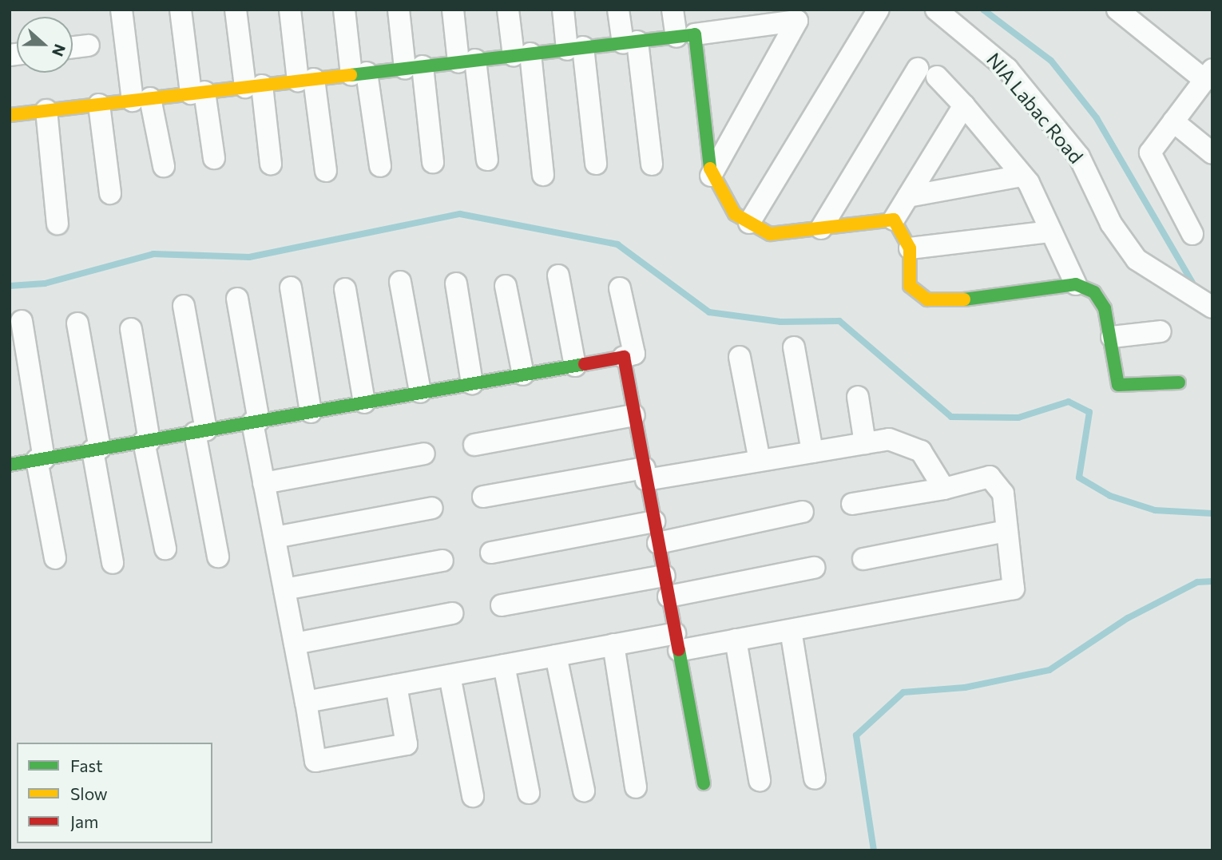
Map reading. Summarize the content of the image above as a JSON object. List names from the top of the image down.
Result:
{
  "streets": {
    "street": ["NIA Labac Road"]
  },
  "legend": ["Fast", "Slow", "Jam"],
  "north": "right"
}
